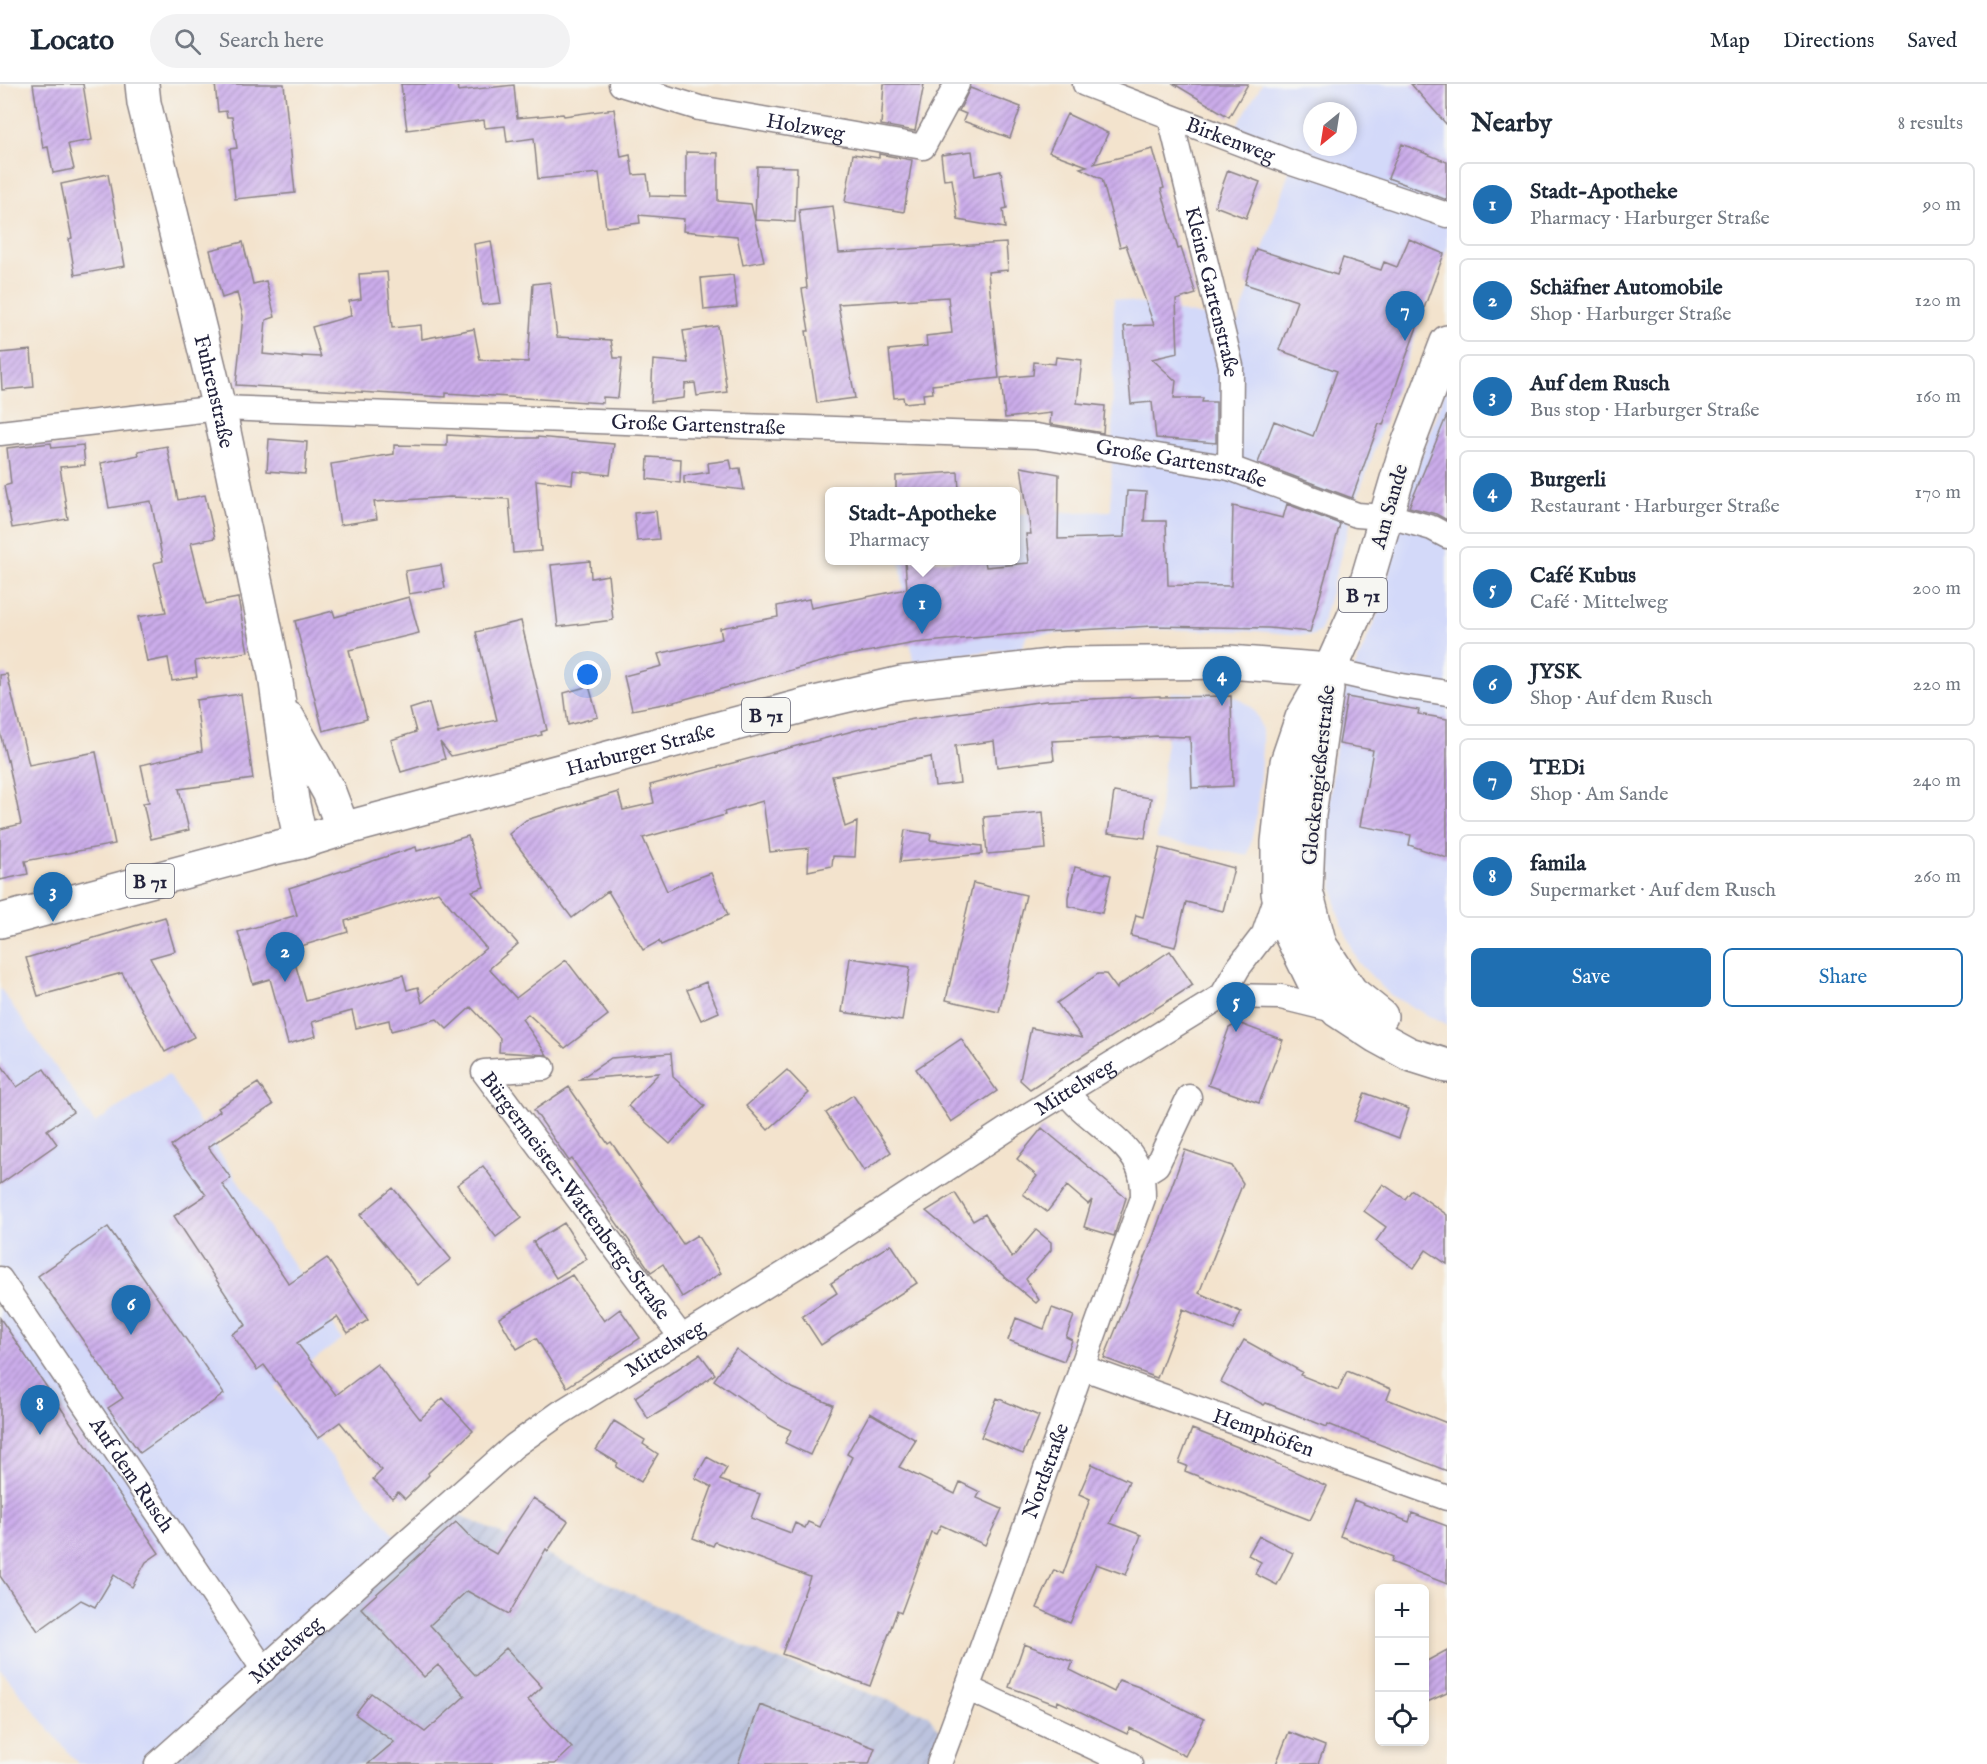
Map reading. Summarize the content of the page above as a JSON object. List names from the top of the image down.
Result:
{
  "streets": {
    "main road": [
      "Fuhrenstraße",
      "Am Sande",
      "B 71",
      "Harburger Straße",
      "Glockengießerstraße"
    ],
    "street": [
      "Holzweg",
      "Birkenweg",
      "Kleine Gartenstraße",
      "Große Gartenstraße",
      "Mittelweg",
      "Bürgermeister-Wattenberg-Straße",
      "Hemphöfen",
      "Nordstraße",
      "Auf dem Rusch"
    ]
  },
  "crossings": [
    ["Birkenweg", "Kleine Gartenstraße"],
    ["Kleine Gartenstraße", "Große Gartenstraße"],
    ["Fuhrenstraße", "Große Gartenstraße"],
    ["Fuhrenstraße", "Harburger Straße"],
    ["Große Gartenstraße", "Am Sande"],
    ["Am Sande", "Harburger Straße"],
    ["Am Sande", "Glockengießerstraße"],
    ["Harburger Straße", "Glockengießerstraße"],
    ["Glockengießerstraße", "Mittelweg"],
    ["Mittelweg", "Bürgermeister-Wattenberg-Straße"],
    ["Mittelweg", "Auf dem Rusch"],
    ["Hemphöfen", "Nordstraße"]
  ],
  "north": "bottom left",
  "page": {
    "header": "Locato",
    "search": "Search here",
    "nav": ["Map", "Directions", "Saved"],
    "heading": ["Nearby", "8 results"],
    "list": [
      {
        "mark": "1",
        "name": "Stadt-Apotheke",
        "note": "Pharmacy · Harburger Straße",
        "value": "90 m"
      },
      {
        "mark": "2",
        "name": "Schäfner Automobile",
        "note": "Shop · Harburger Straße",
        "value": "120 m"
      },
      {
        "mark": "3",
        "name": "Auf dem Rusch",
        "note": "Bus stop · Harburger Straße",
        "value": "160 m"
      },
      {
        "mark": "4",
        "name": "Burgerli",
        "note": "Restaurant · Harburger Straße",
        "value": "170 m"
      },
      {
        "mark": "5",
        "name": "Café Kubus",
        "note": "Café · Mittelweg",
        "value": "200 m"
      },
      {
        "mark": "6",
        "name": "JYSK",
        "note": "Shop · Auf dem Rusch",
        "value": "220 m"
      },
      {
        "mark": "7",
        "name": "TEDi",
        "note": "Shop · Am Sande",
        "value": "240 m"
      },
      {
        "mark": "8",
        "name": "famila",
        "note": "Supermarket · Auf dem Rusch",
        "value": "260 m"
      }
    ],
    "pins": [
      "7",
      "1",
      "4",
      "3",
      "2",
      "5",
      "6",
      "8"
    ],
    "popup": ["Stadt-Apotheke", "Pharmacy"],
    "buttons": ["Save", "Share"],
    "map_buttons": ["+", "−"]
  }
}
